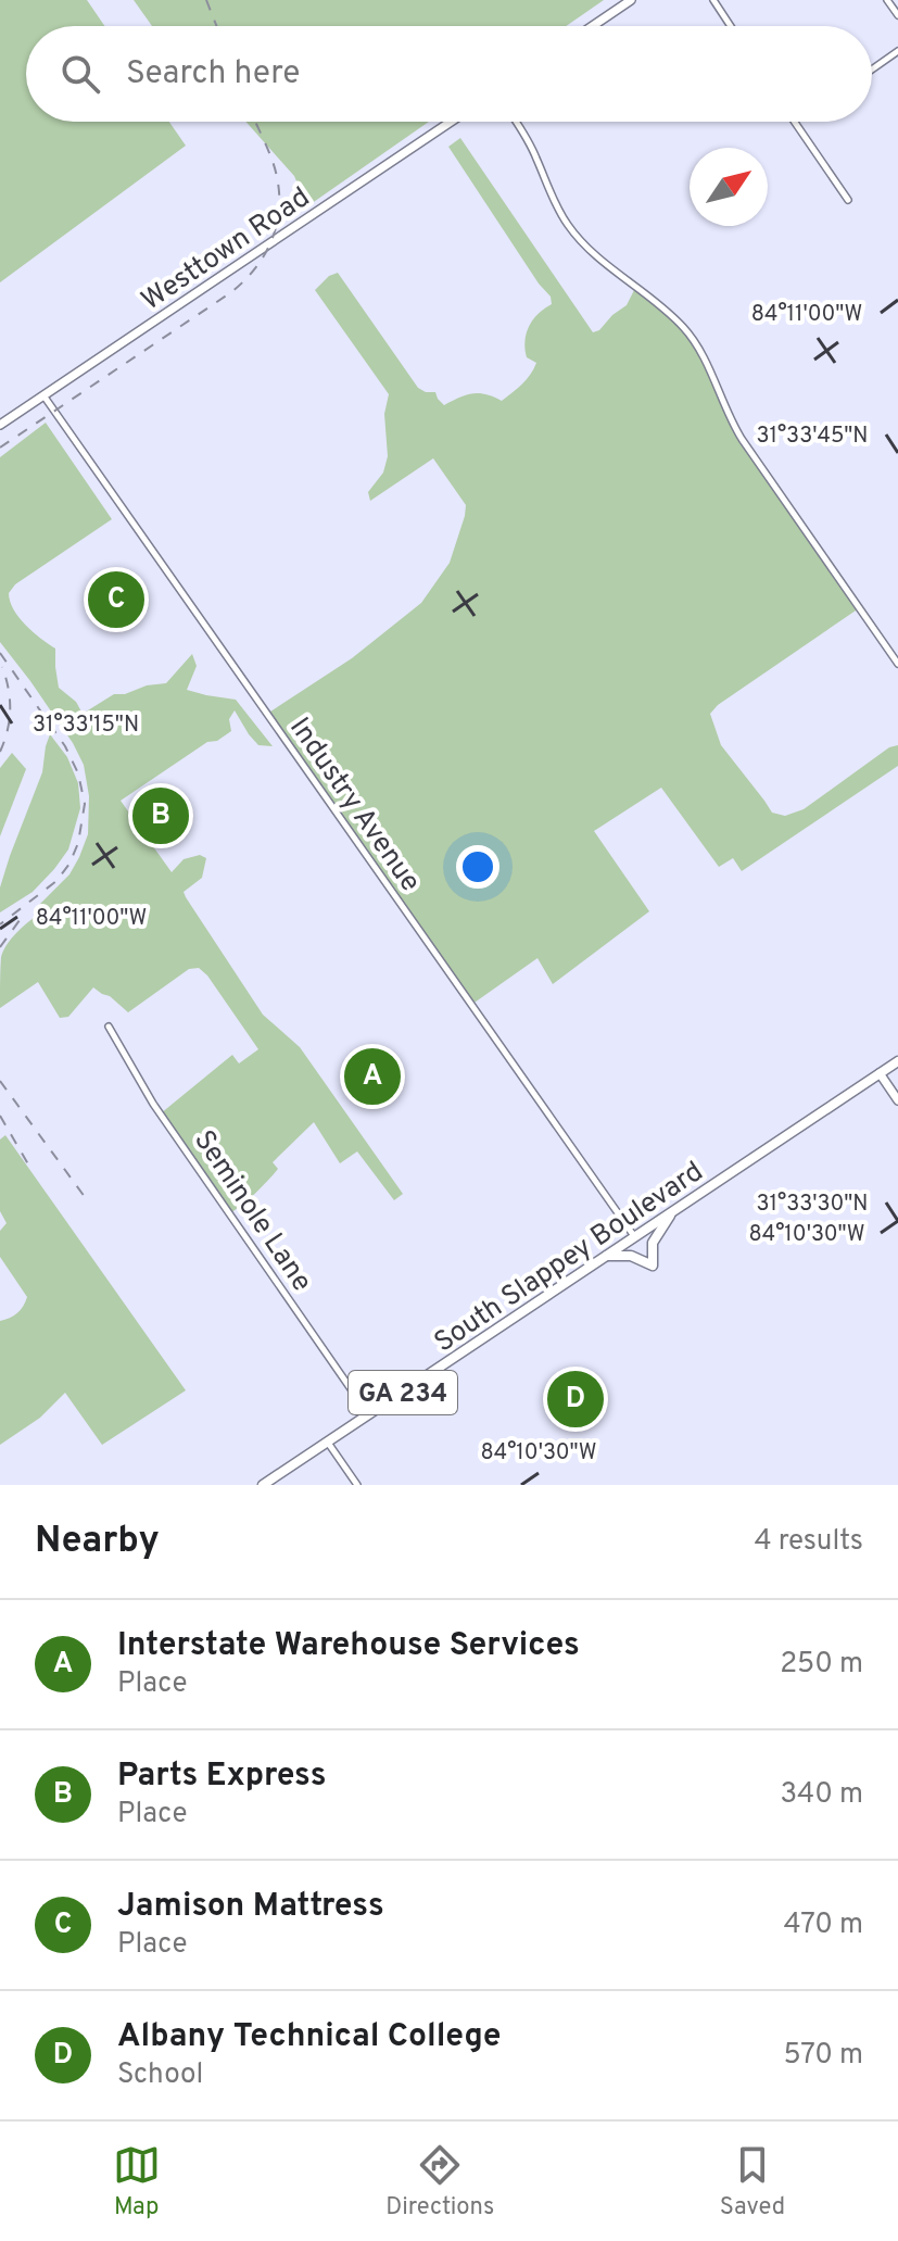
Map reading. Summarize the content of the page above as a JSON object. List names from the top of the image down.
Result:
{
  "streets": {
    "main road": ["South Slappey Boulevard", "GA 234"],
    "street": ["Westtown Road", "Industry Avenue", "Seminole Lane"]
  },
  "crossings": [
    ["Westtown Road", "Industry Avenue"],
    ["Industry Avenue", "South Slappey Boulevard"],
    ["Seminole Lane", "South Slappey Boulevard"]
  ],
  "north": "top right",
  "page": {
    "search": "Search here",
    "pins": [
      "C",
      "B",
      "A",
      "D"
    ],
    "heading": ["Nearby", "4 results"],
    "list": [
      {
        "mark": "A",
        "name": "Interstate Warehouse Services",
        "note": "Place",
        "value": "250 m"
      },
      {
        "mark": "B",
        "name": "Parts Express",
        "note": "Place",
        "value": "340 m"
      },
      {
        "mark": "C",
        "name": "Jamison Mattress",
        "note": "Place",
        "value": "470 m"
      },
      {
        "mark": "D",
        "name": "Albany Technical College",
        "note": "School",
        "value": "570 m"
      }
    ],
    "nav": ["Map", "Directions", "Saved"]
  },
  "coordinates": [
    "84°11'00\"W",
    "31°33'45\"N",
    "31°33'15\"N",
    "31°33'30\"N",
    "84°10'30\"W"
  ]
}
